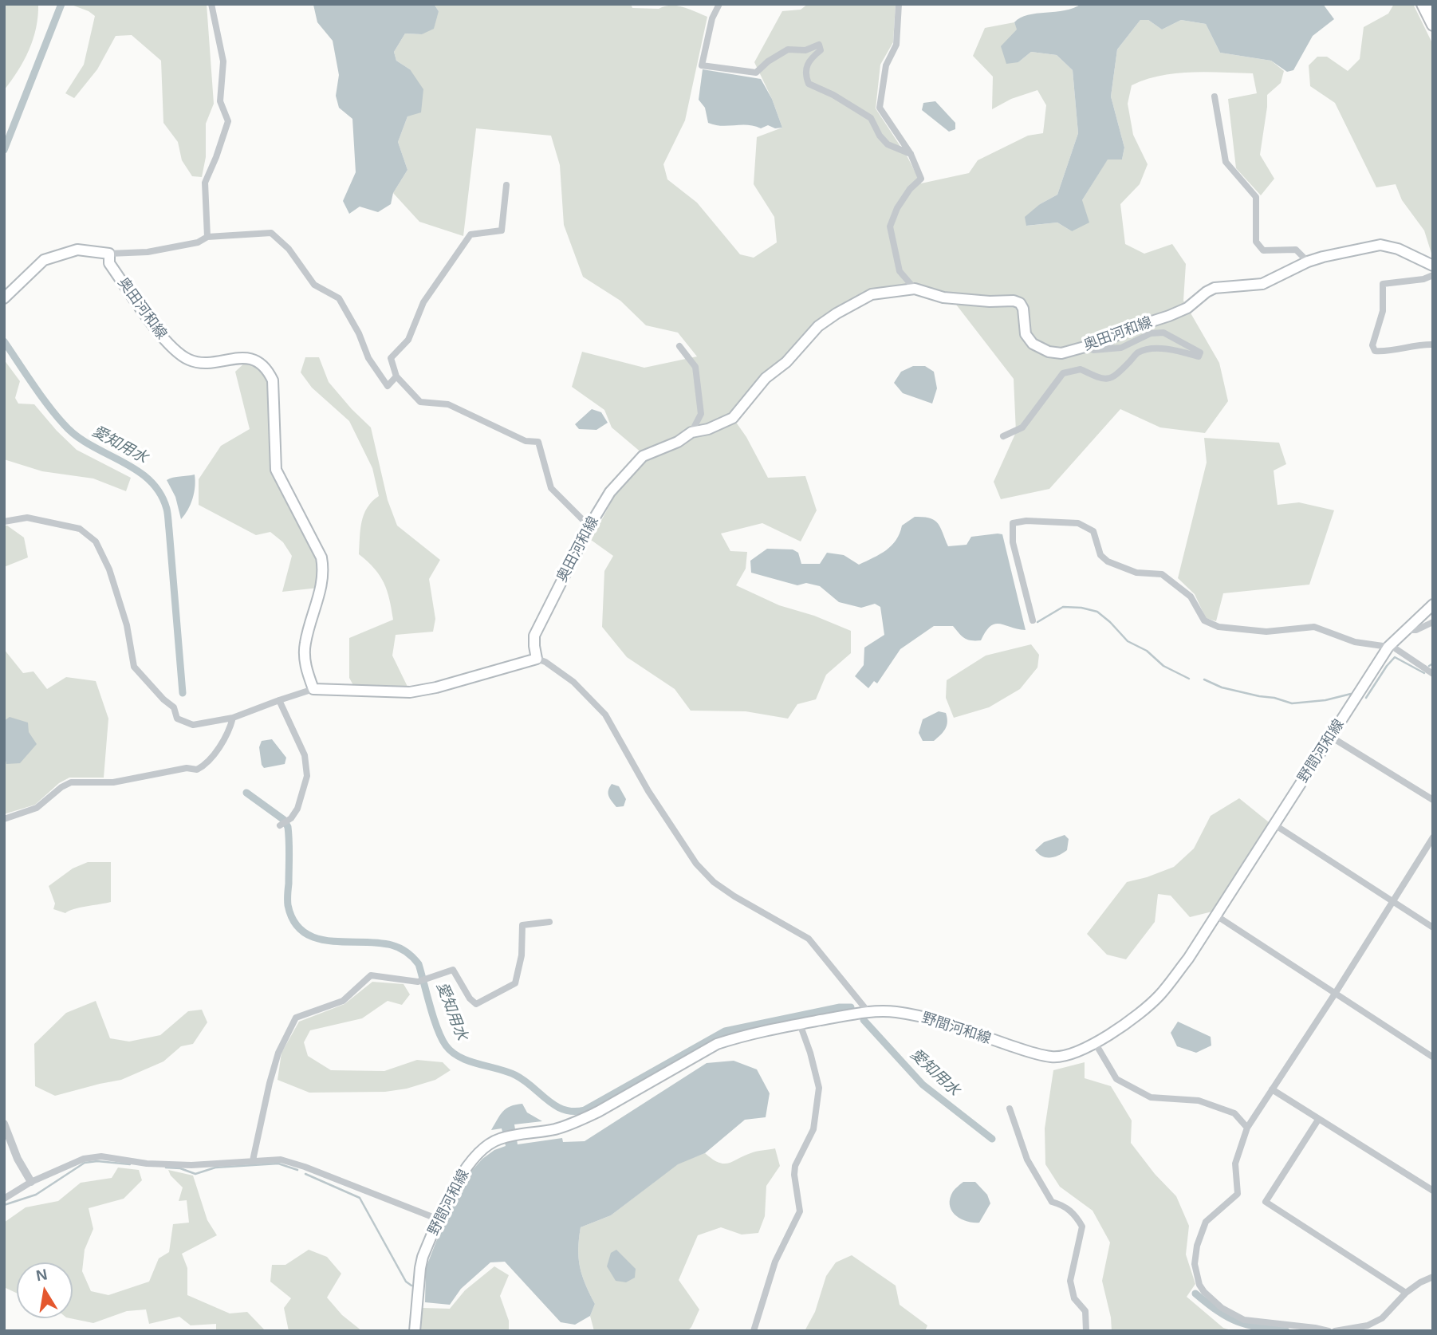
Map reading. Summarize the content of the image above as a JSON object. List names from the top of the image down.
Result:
{
  "streets": {
    "main road": ["奥田河和線", "野間河和線"]
  },
  "water": ["愛知用水"],
  "north": "top"
}
